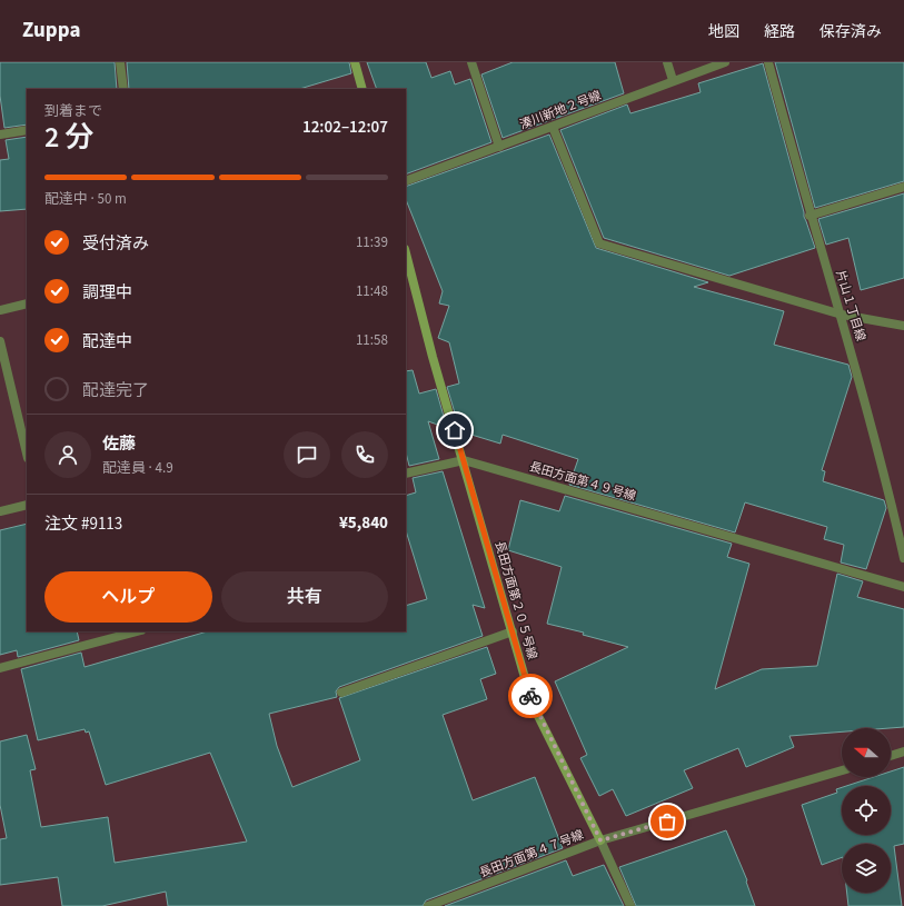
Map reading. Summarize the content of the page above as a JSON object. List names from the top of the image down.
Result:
{
  "streets": {
    "street": [
      "湊川新地２号線",
      "片山１丁目線",
      "長田方面第４９号線",
      "長田方面第２０５号線",
      "長田方面第４７号線"
    ]
  },
  "crossings": [
    ["長田方面第４９号線", "長田方面第２０５号線"],
    ["長田方面第２０５号線", "長田方面第４７号線"]
  ],
  "north": "left",
  "page": {
    "header": "Zuppa",
    "nav": ["地図", "経路", "保存済み"],
    "heading": ["2 分", "到着まで", "12:02–12:07"],
    "panel": [
      "佐藤",
      "配達員 · 4.9",
      "注文 #9113",
      "¥5,840"
    ],
    "bar": "配達中 · 50 m",
    "list": [
      ["受付済み", "11:39"],
      ["調理中", "11:48"],
      ["配達中", "11:58"],
      "配達完了"
    ],
    "buttons": ["ヘルプ", "共有"]
  }
}
